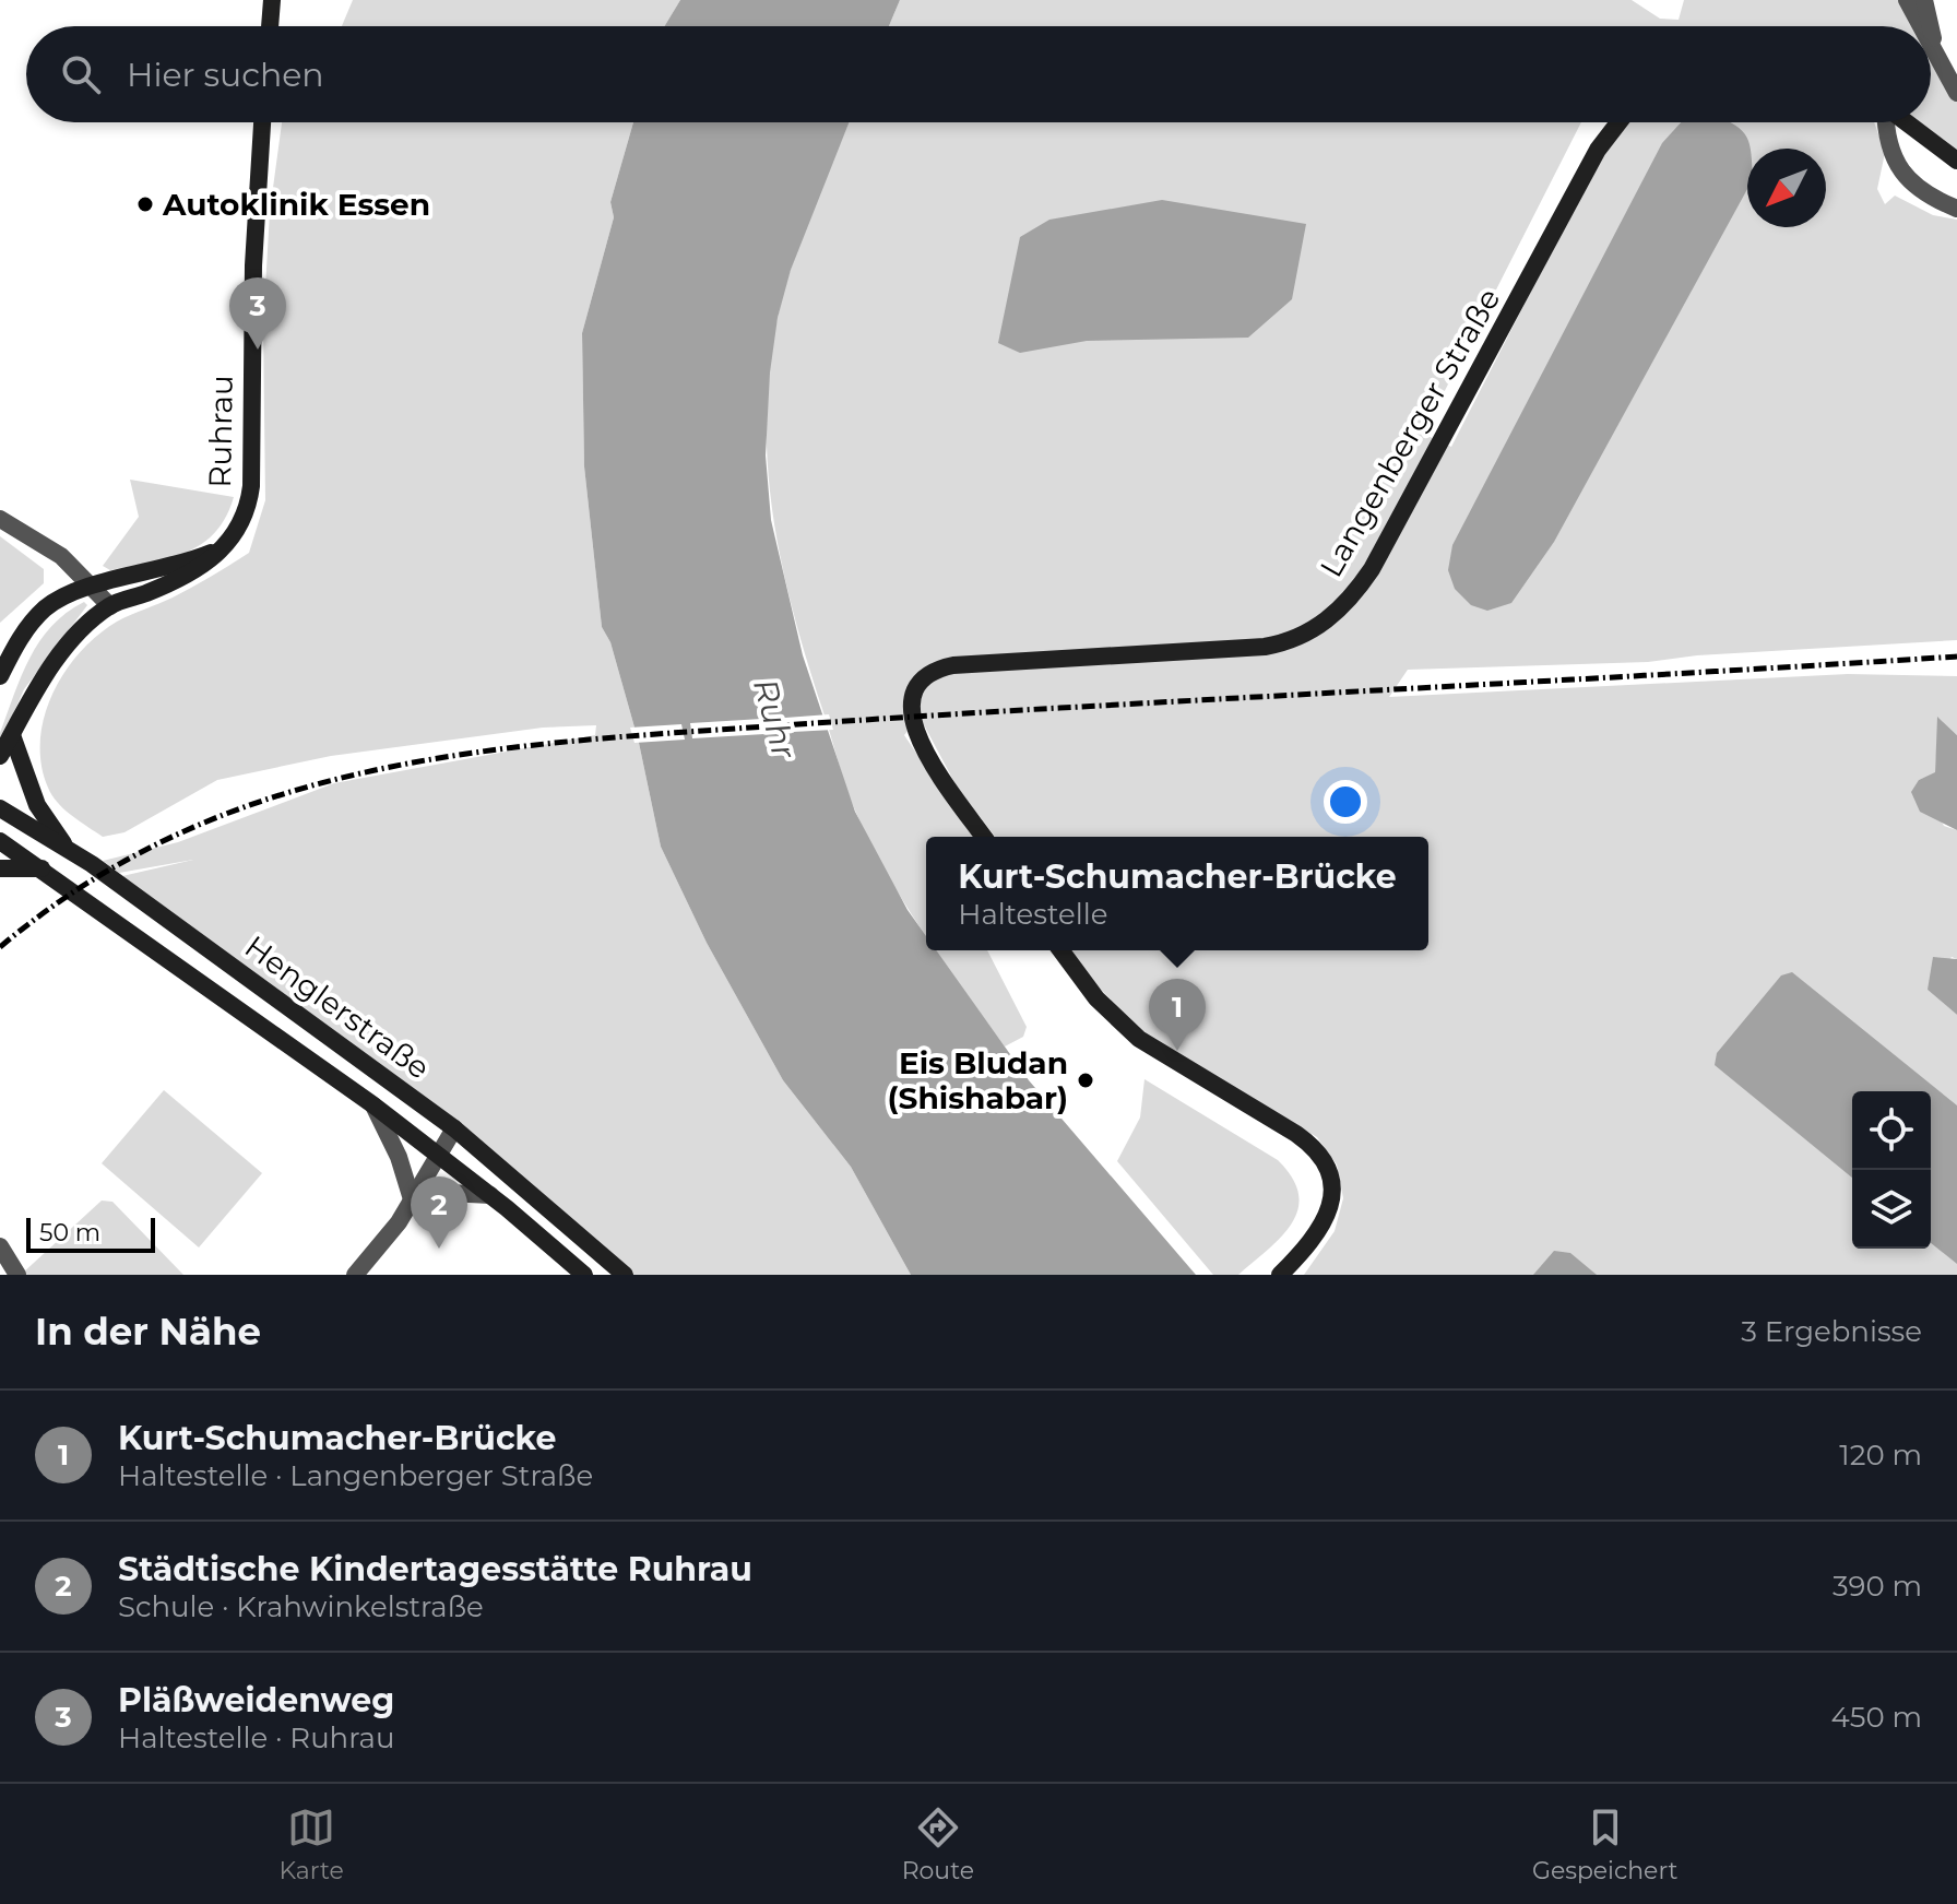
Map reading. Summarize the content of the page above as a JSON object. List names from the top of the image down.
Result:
{
  "streets": {
    "main road": ["Ruhrau", "Langenberger Straße", "Henglerstraße"]
  },
  "water": ["Ruhr"],
  "places": ["Autoklinik Essen", "Eis Bludan (Shishabar)"],
  "scale_bar": "50 m",
  "north": "bottom left",
  "page": {
    "search": "Hier suchen",
    "pins": ["3", "1", "2"],
    "popup": ["Kurt-Schumacher-Brücke", "Haltestelle"],
    "scale": "50 m",
    "heading": ["In der Nähe", "3 Ergebnisse"],
    "list": [
      {
        "mark": "1",
        "name": "Kurt-Schumacher-Brücke",
        "note": "Haltestelle · Langenberger Straße",
        "value": "120 m"
      },
      {
        "mark": "2",
        "name": "Städtische Kindertagesstätte Ruhrau",
        "note": "Schule · Krahwinkelstraße",
        "value": "390 m"
      },
      {
        "mark": "3",
        "name": "Pläßweidenweg",
        "note": "Haltestelle · Ruhrau",
        "value": "450 m"
      }
    ],
    "nav": ["Karte", "Route", "Gespeichert"]
  }
}
